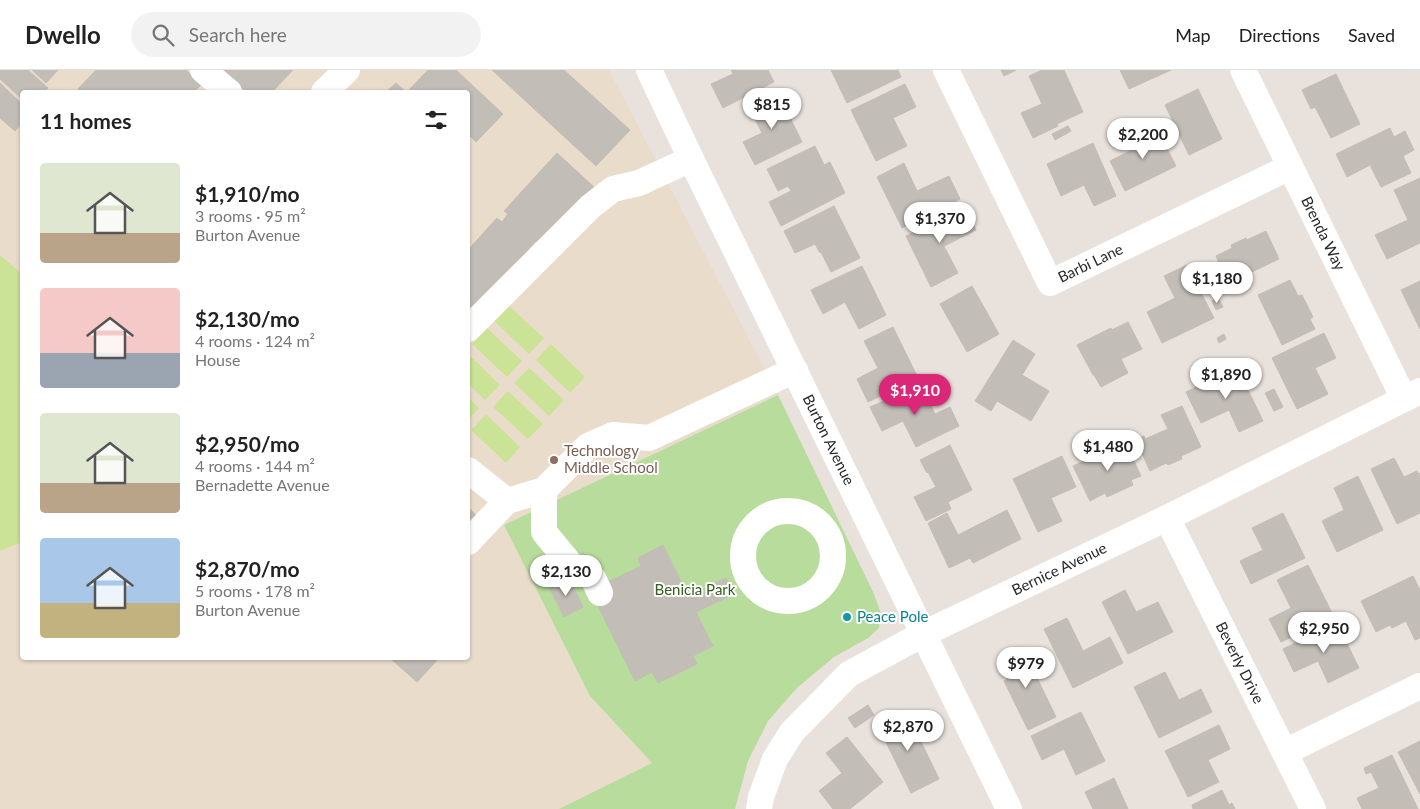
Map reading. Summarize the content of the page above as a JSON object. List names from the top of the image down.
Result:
{
  "streets": {
    "street": [
      "Brenda Way",
      "Barbi Lane",
      "Burton Avenue",
      "Bernice Avenue",
      "Beverly Drive"
    ]
  },
  "crossings": [
    ["Brenda Way", "Barbi Lane"],
    ["Brenda Way", "Bernice Avenue"],
    ["Burton Avenue", "Bernice Avenue"],
    ["Bernice Avenue", "Beverly Drive"]
  ],
  "parks": ["Benicia Park"],
  "places": ["Technology Middle School", "Peace Pole"],
  "page": {
    "header": "Dwello",
    "search": "Search here",
    "nav": ["Map", "Directions", "Saved"],
    "price": [
      "$815",
      "$2,200",
      "$1,370",
      "$1,180",
      "$1,890",
      "$1,910",
      "$1,480",
      "$2,130",
      "$2,950",
      "$979",
      "$2,870"
    ],
    "heading": "11 homes",
    "list": [
      {
        "name": "$1,910/mo",
        "note": "3 rooms · 95 m² · Burton Avenue"
      },
      {
        "name": "$2,130/mo",
        "note": "4 rooms · 124 m² · House"
      },
      {
        "name": "$2,950/mo",
        "note": "4 rooms · 144 m² · Bernadette Avenue"
      },
      {
        "name": "$2,870/mo",
        "note": "5 rooms · 178 m² · Burton Avenue"
      }
    ]
  }
}
